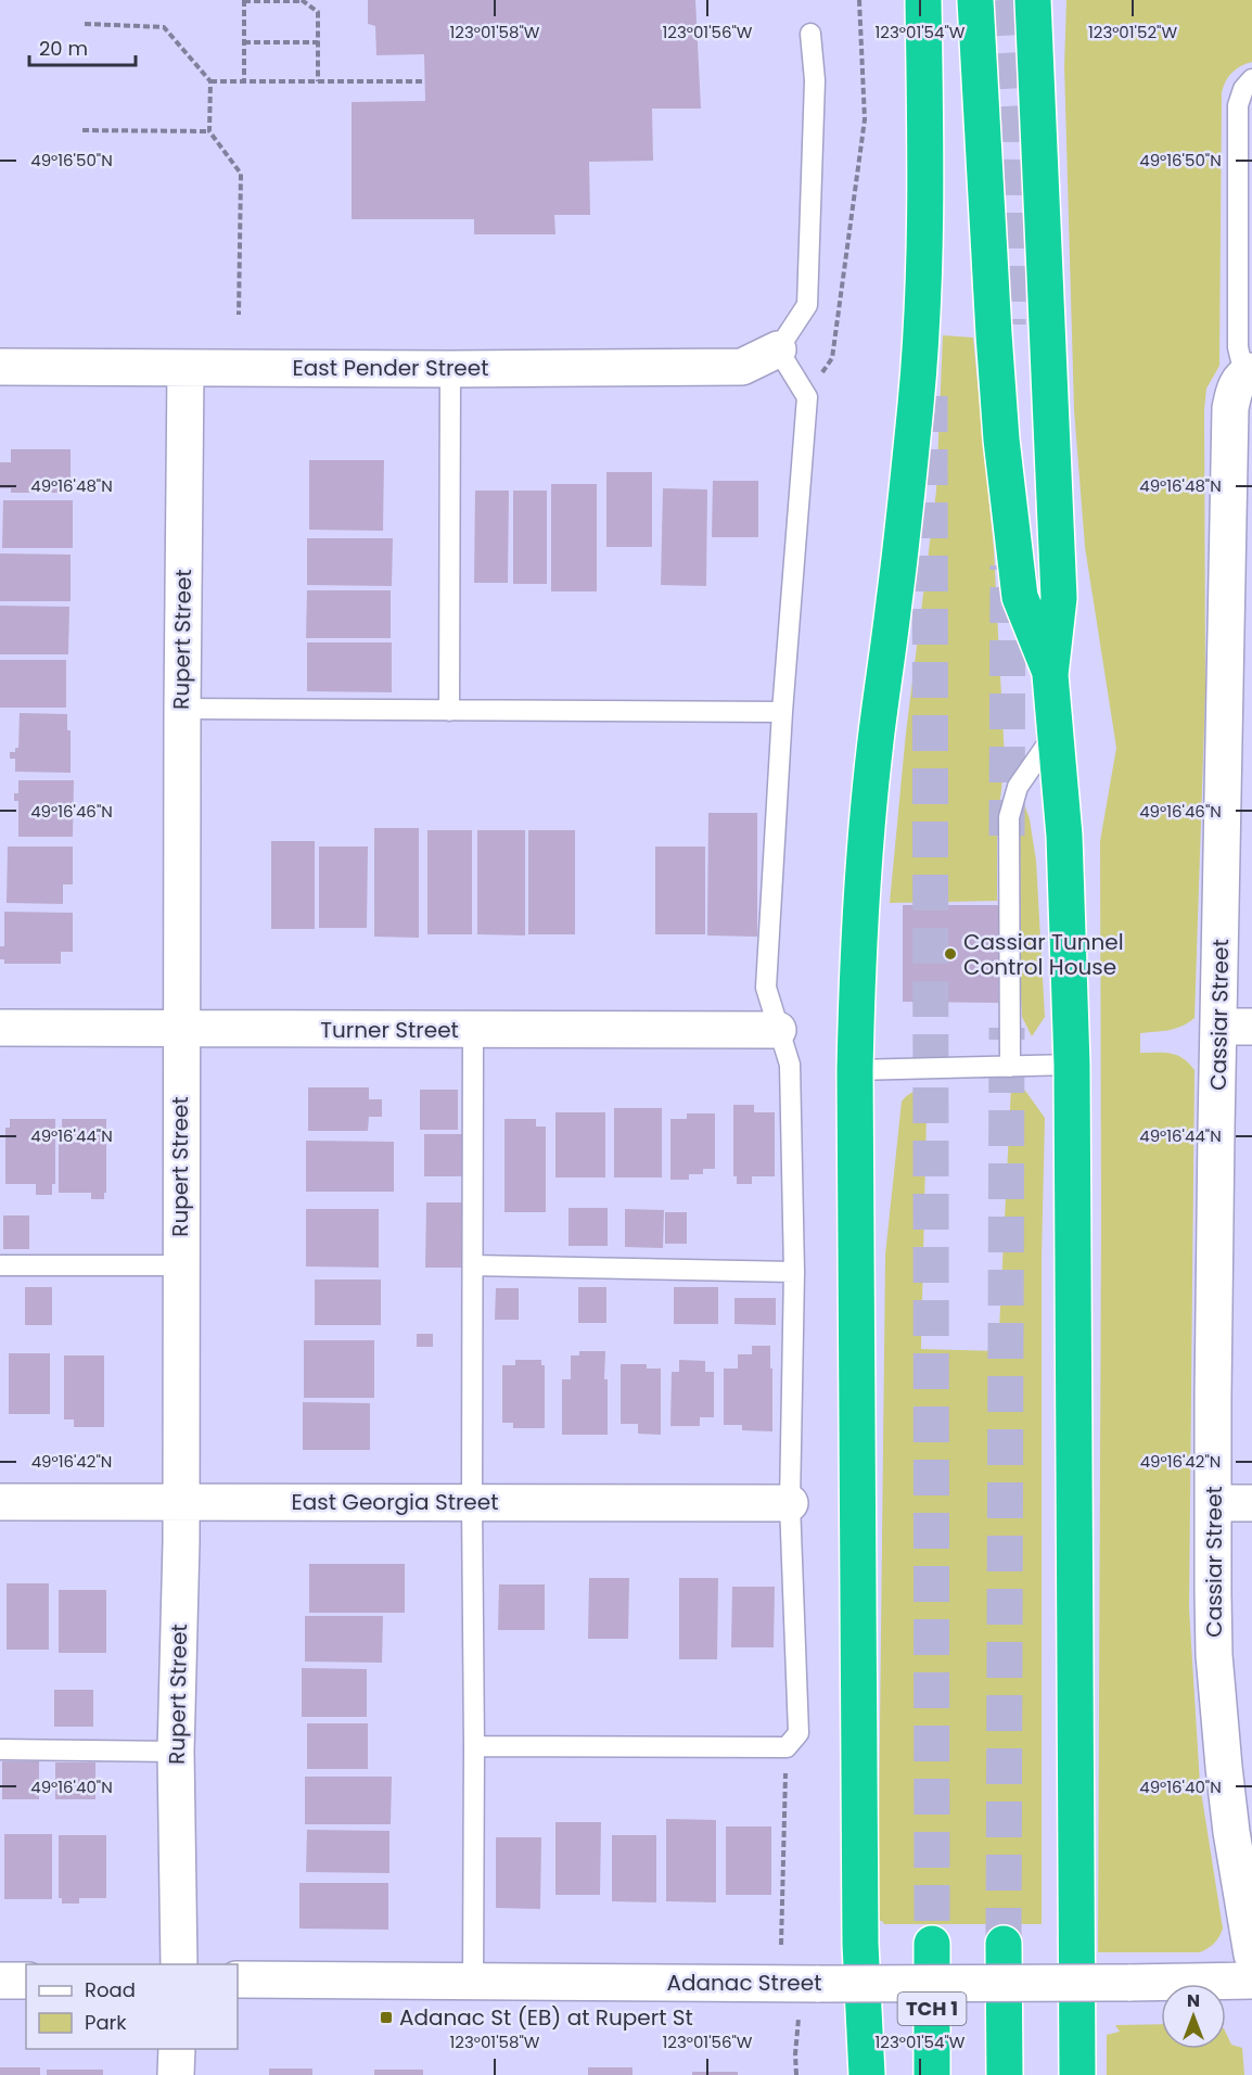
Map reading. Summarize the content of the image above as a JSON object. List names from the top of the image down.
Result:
{
  "streets": {
    "highway": ["TCH 1"],
    "street": [
      "East Pender Street",
      "Rupert Street",
      "Cassiar Street",
      "Turner Street",
      "East Georgia Street",
      "Adanac Street"
    ]
  },
  "crossings": [
    ["East Pender Street", "Rupert Street"],
    ["Rupert Street", "Turner Street"],
    ["Rupert Street", "East Georgia Street"]
  ],
  "places": {
    "other": ["Cassiar Tunnel Control House"],
    "transit": ["Adanac St (EB) at Rupert St"]
  },
  "legend": ["Road", "Park"],
  "scale_bar": "20 m",
  "north": "top",
  "coordinates": [
    "123°01'58\"W",
    "123°01'56\"W",
    "123°01'54\"W",
    "123°01'52\"W",
    "49°16'50\"N",
    "49°16'48\"N",
    "49°16'46\"N",
    "49°16'44\"N",
    "49°16'42\"N",
    "49°16'40\"N"
  ]
}
